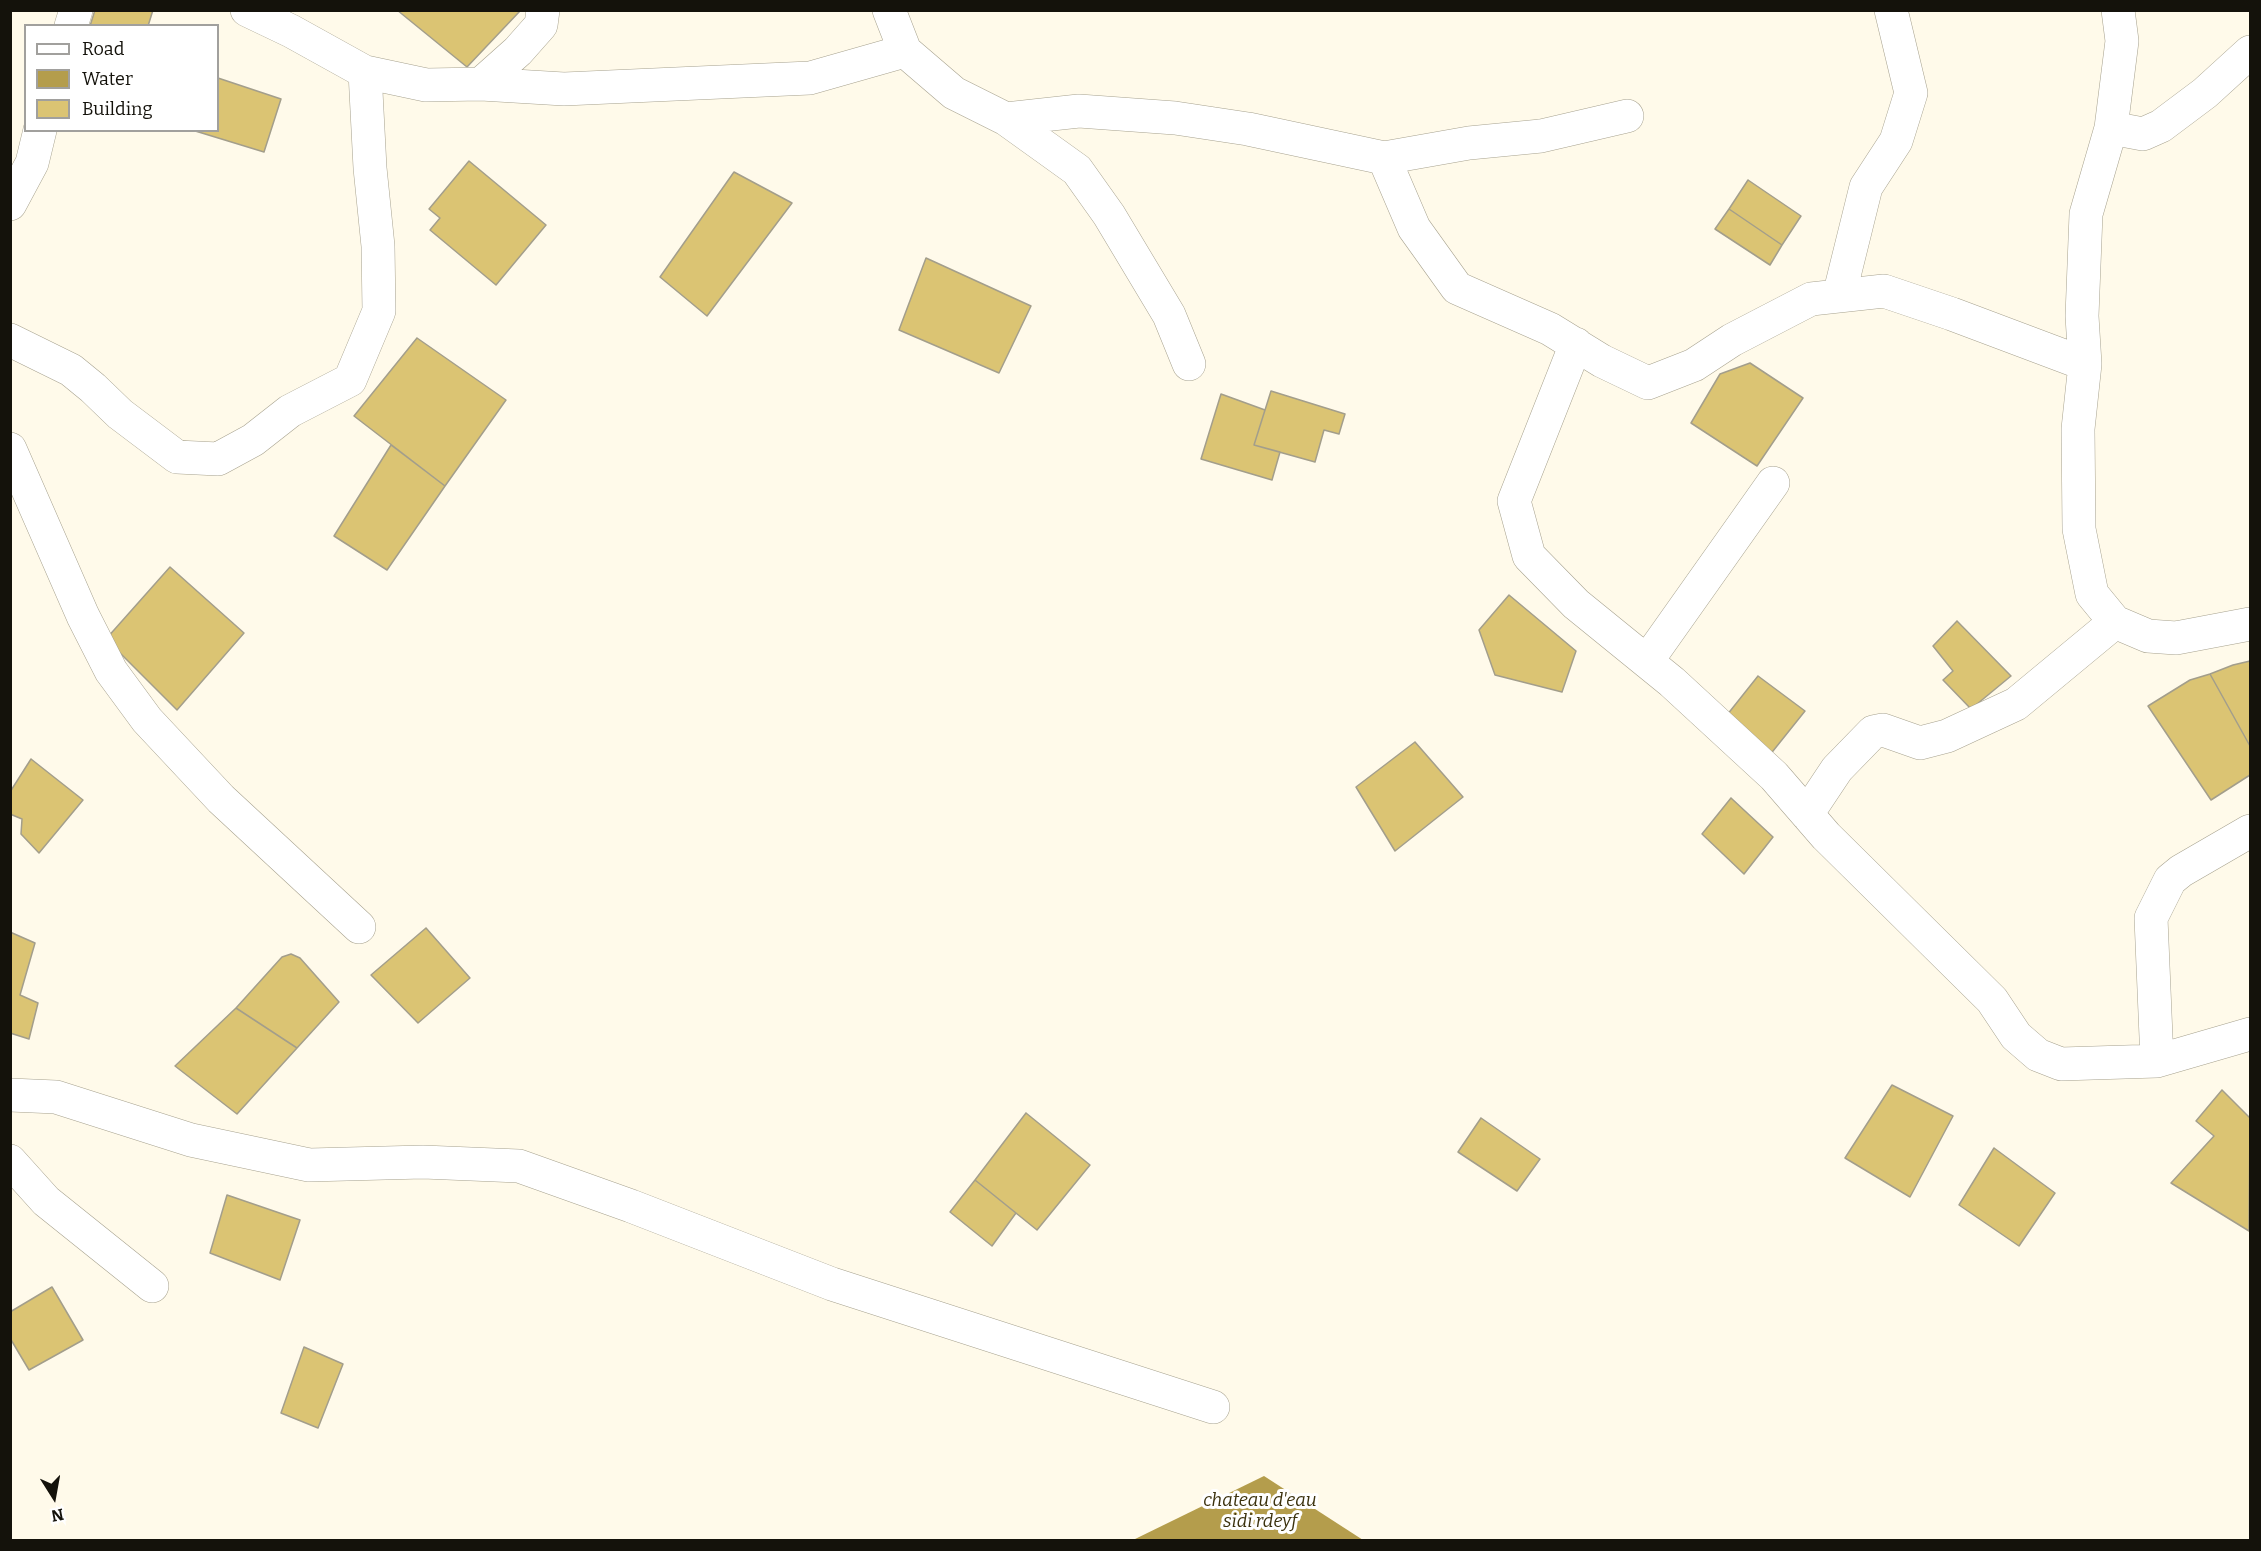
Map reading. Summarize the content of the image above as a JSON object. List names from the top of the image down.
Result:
{
  "water": ["chateau d'eau sidi rdeyf"],
  "legend": ["Road", "Water", "Building"],
  "north": "bottom"
}
